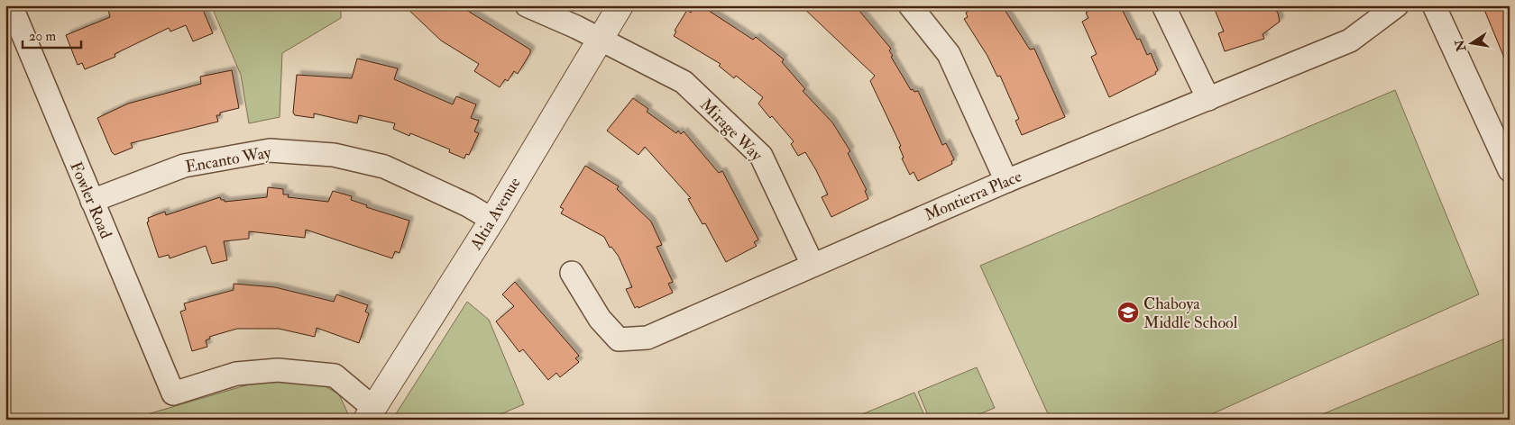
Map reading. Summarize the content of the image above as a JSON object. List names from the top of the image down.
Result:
{
  "streets": {
    "street": [
      "Mirage Way",
      "Encanto Way",
      "Montierra Place",
      "Fowler Road",
      "Altia Avenue"
    ]
  },
  "crossings": [
    ["Mirage Way", "Montierra Place"],
    ["Mirage Way", "Altia Avenue"],
    ["Encanto Way", "Fowler Road"],
    ["Encanto Way", "Altia Avenue"],
    ["Fowler Road", "Altia Avenue"]
  ],
  "places": {
    "school or university": ["Chaboya Middle School"]
  },
  "scale_bar": "20 m",
  "north": "left"
}
